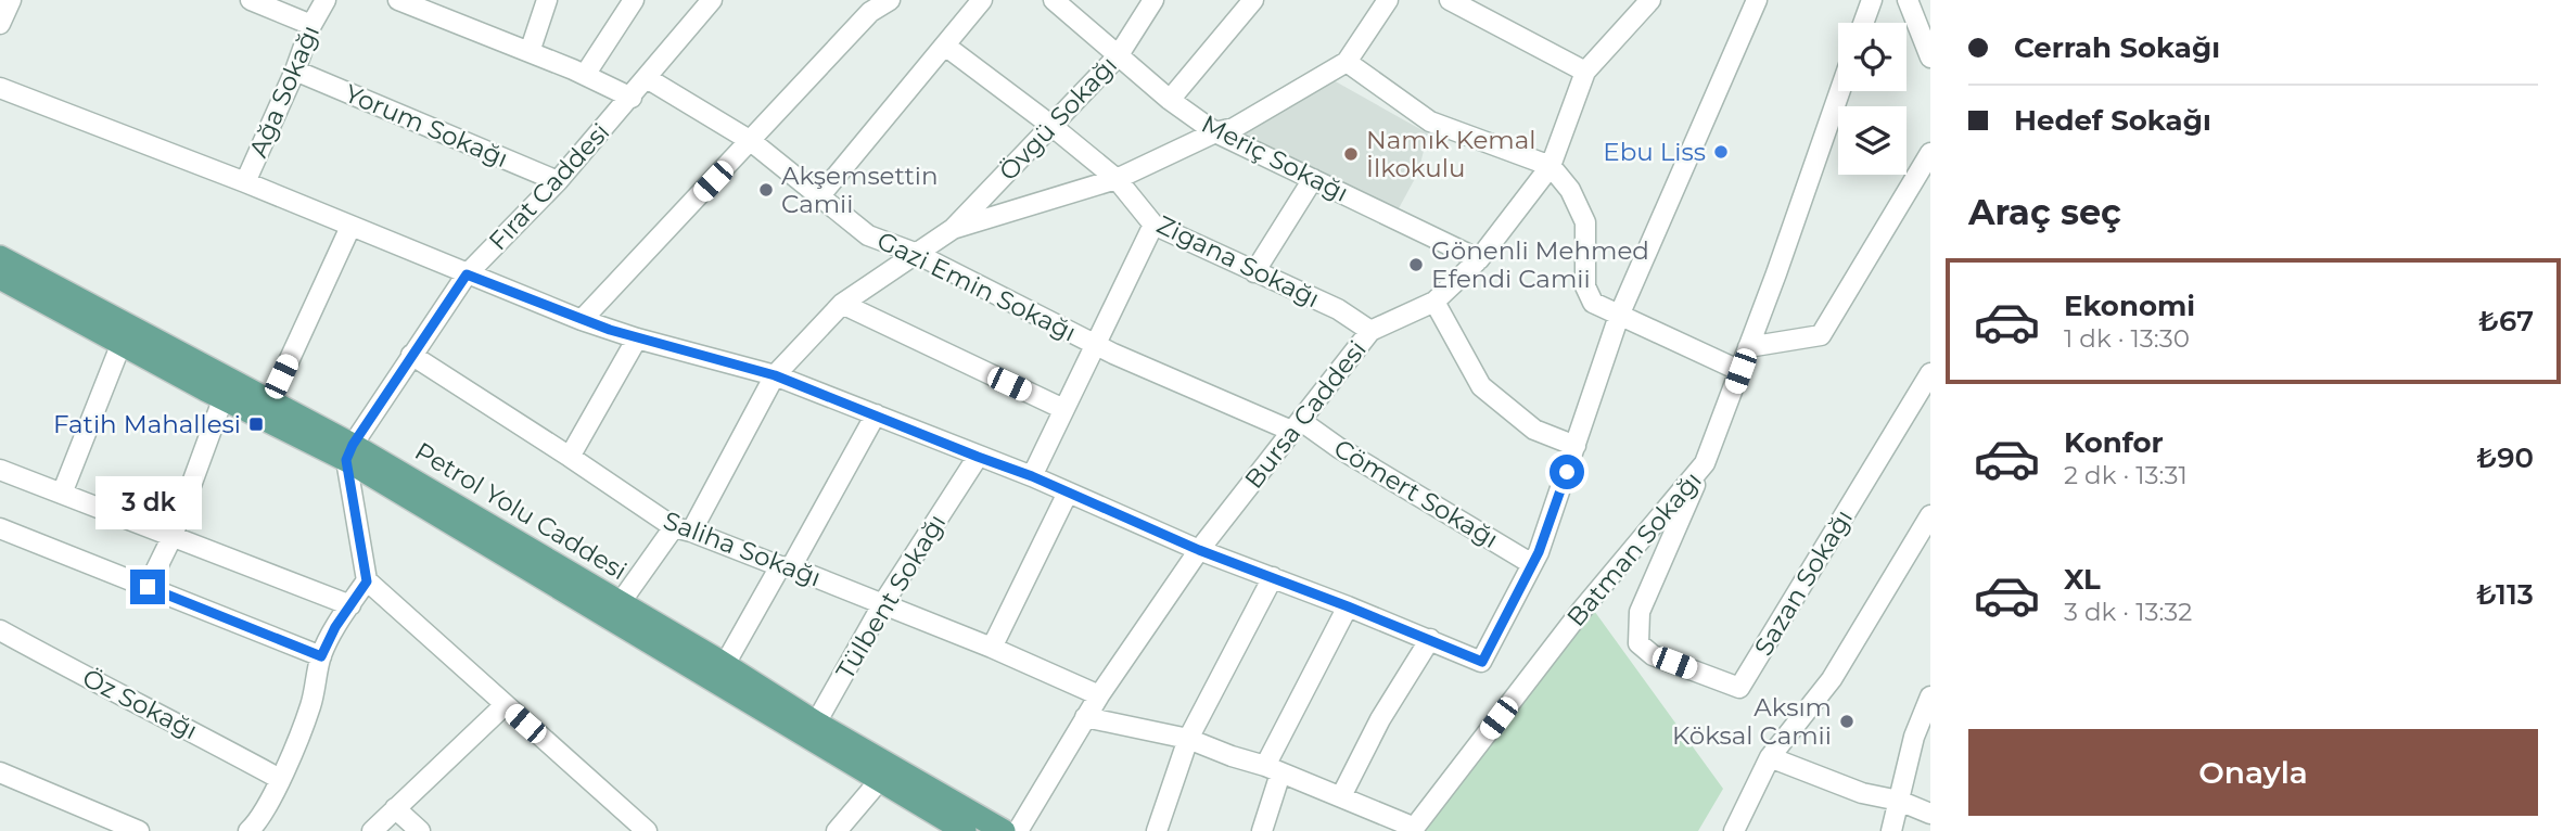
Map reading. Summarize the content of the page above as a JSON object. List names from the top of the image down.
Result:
{
  "streets": {
    "main road": ["Petrol Yolu Caddesi"],
    "street": [
      "Ağa Sokağı",
      "Övgü Sokağı",
      "Yorum Sokağı",
      "Meriç Sokağı",
      "Fırat Caddesi",
      "Zigana Sokağı",
      "Gazi Emin Sokağı",
      "Bursa Caddesi",
      "Cömert Sokağı",
      "Saliha Sokağı",
      "Batman Sokağı",
      "Sazan Sokağı",
      "Tülbent Sokağı",
      "Öz Sokağı"
    ]
  },
  "crossings": [
    ["Ağa Sokağı", "Yorum Sokağı"],
    ["Övgü Sokağı", "Meriç Sokağı"],
    ["Övgü Sokağı", "Zigana Sokağı"],
    ["Yorum Sokağı", "Fırat Caddesi"],
    ["Meriç Sokağı", "Bursa Caddesi"],
    ["Fırat Caddesi", "Gazi Emin Sokağı"],
    ["Fırat Caddesi", "Petrol Yolu Caddesi"],
    ["Fırat Caddesi", "Saliha Sokağı"],
    ["Zigana Sokağı", "Bursa Caddesi"],
    ["Gazi Emin Sokağı", "Bursa Caddesi"],
    ["Gazi Emin Sokağı", "Cömert Sokağı"],
    ["Bursa Caddesi", "Cömert Sokağı"],
    ["Bursa Caddesi", "Saliha Sokağı"],
    ["Petrol Yolu Caddesi", "Tülbent Sokağı"],
    ["Saliha Sokağı", "Tülbent Sokağı"],
    ["Batman Sokağı", "Sazan Sokağı"]
  ],
  "places": {
    "other": [
      "Ebu Liss",
      "Namık Kemal İlkokulu",
      "Akşemsettin Camii",
      "Gönenli Mehmed Efendi Camii",
      "Aksım Köksal Camii"
    ],
    "transit": ["Fatih Mahallesi"]
  },
  "page": {
    "banner": ["Cerrah Sokağı", "Hedef Sokağı"],
    "heading": "Araç seç",
    "list": [
      {
        "name": "Ekonomi",
        "note": "1 dk · 13:30",
        "value": "₺67"
      },
      {
        "name": "Konfor",
        "note": "2 dk · 13:31",
        "value": "₺90"
      },
      {
        "name": "XL",
        "note": "3 dk · 13:32",
        "value": "₺113"
      }
    ],
    "bubble": "3 dk",
    "buttons": "Onayla"
  }
}
